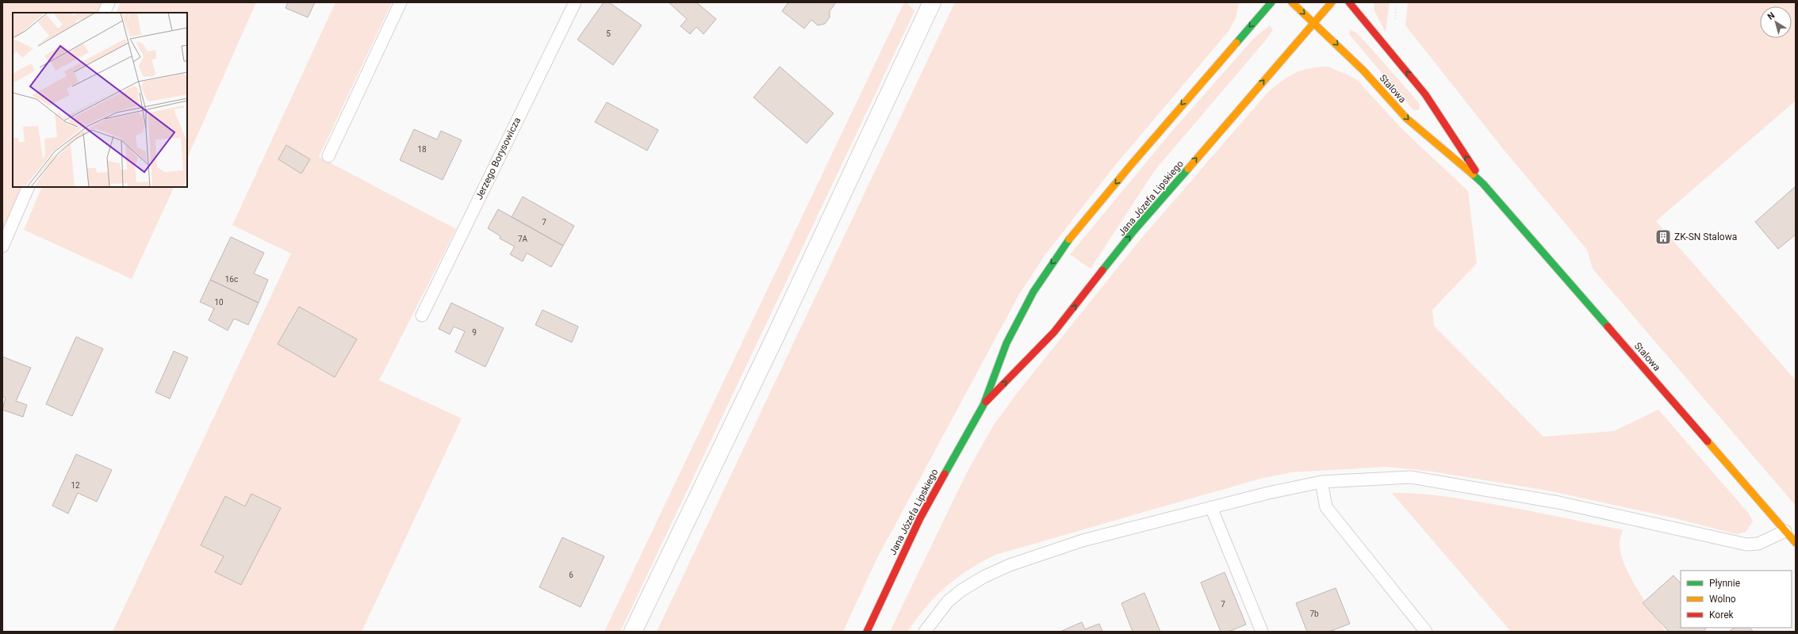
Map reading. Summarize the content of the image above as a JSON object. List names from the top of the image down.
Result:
{
  "streets": {
    "main road": ["Stalowa", "Jana Józefa Lipskiego"],
    "lane": ["Jerzego Borysowicza"]
  },
  "crossings": [
    ["Stalowa", "Jana Józefa Lipskiego"]
  ],
  "places": {
    "building": ["ZK-SN Stalowa"]
  },
  "house_numbers": [
    "5",
    "18",
    "7",
    "7A",
    "16c",
    "10",
    "9",
    "12",
    "6",
    "7",
    "7b"
  ],
  "legend": ["Płynnie", "Wolno", "Korek"],
  "north": "top left"
}
